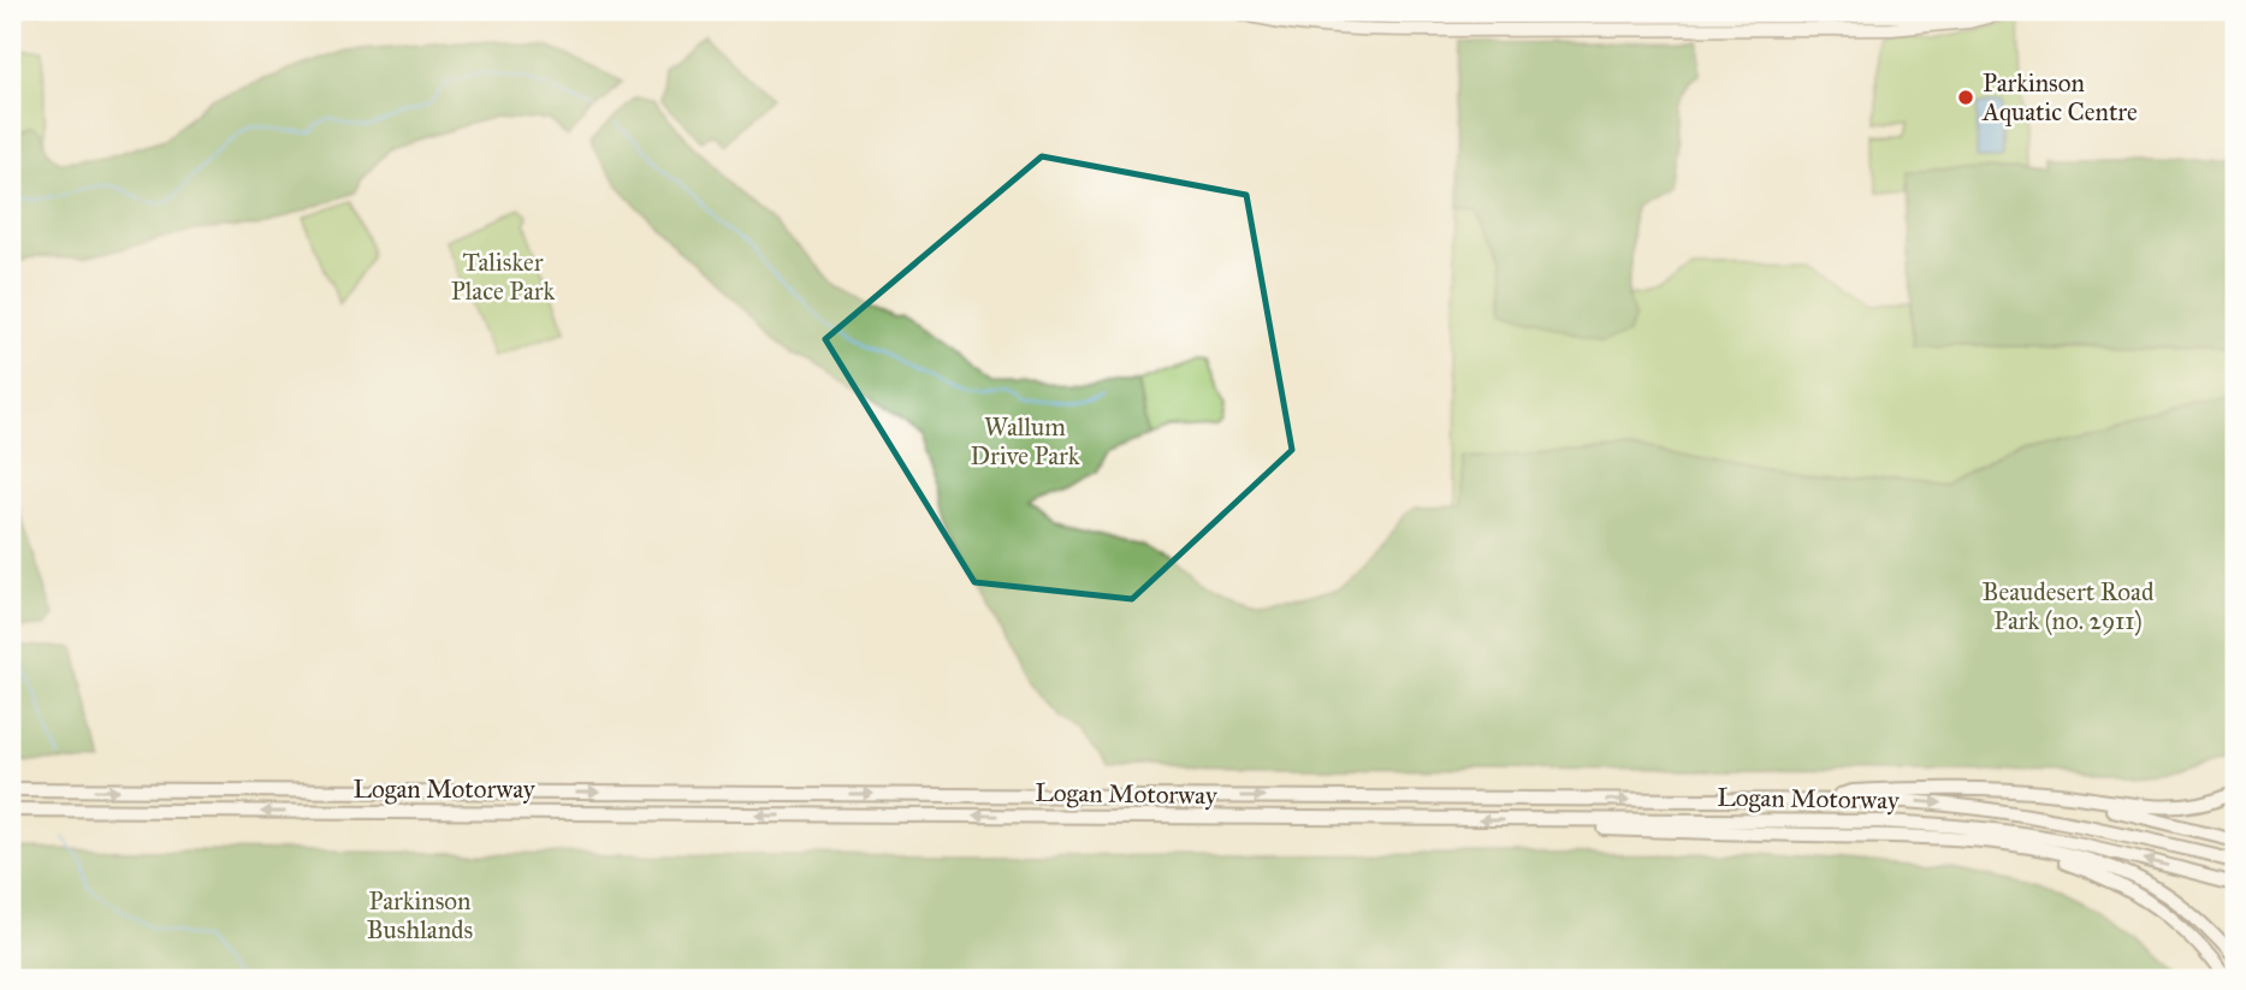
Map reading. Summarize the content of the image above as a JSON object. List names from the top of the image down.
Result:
{
  "streets": {
    "highway": ["Logan Motorway"]
  },
  "parks": [
    "Talisker Place Park",
    "Wallum Drive Park",
    "Beaudesert Road Park (no. 2911)",
    "Parkinson Bushlands"
  ],
  "places": ["Parkinson Aquatic Centre"]
}
